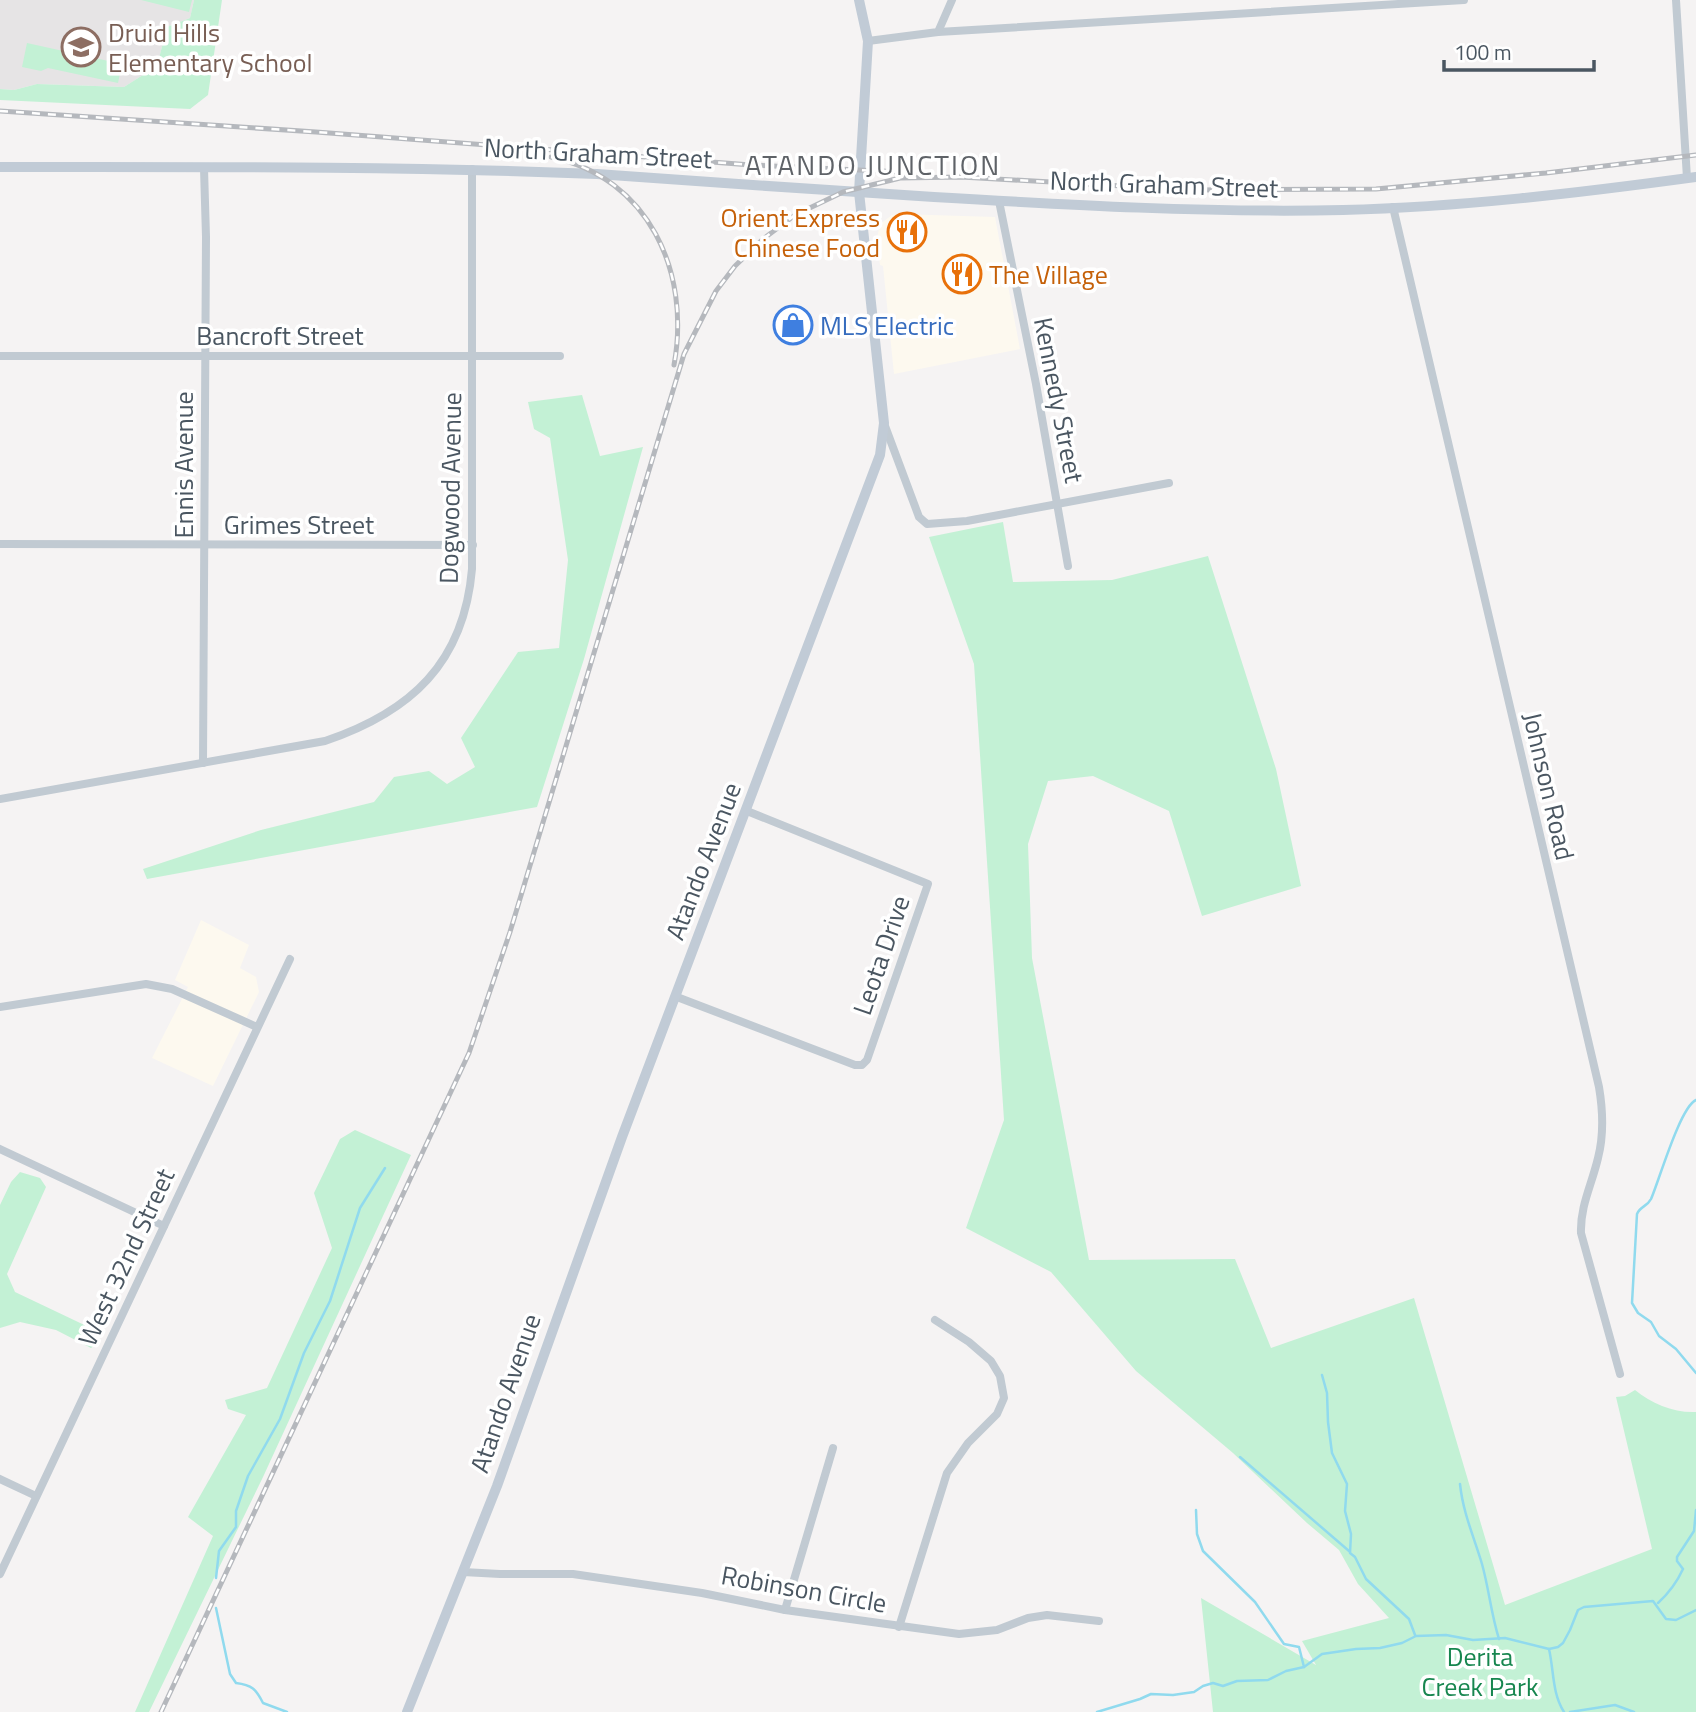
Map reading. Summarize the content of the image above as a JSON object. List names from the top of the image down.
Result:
{
  "streets": {
    "main road": ["North Graham Street", "Atando Avenue"],
    "street": [
      "Bancroft Street",
      "Kennedy Street",
      "Ennis Avenue",
      "Dogwood Avenue",
      "Grimes Street",
      "Johnson Road",
      "Leota Drive",
      "West 32nd Street",
      "Robinson Circle"
    ]
  },
  "crossings": [
    ["North Graham Street", "Kennedy Street"],
    ["North Graham Street", "Ennis Avenue"],
    ["North Graham Street", "Dogwood Avenue"],
    ["North Graham Street", "Johnson Road"],
    ["North Graham Street", "Atando Avenue"],
    ["Bancroft Street", "Ennis Avenue"],
    ["Bancroft Street", "Dogwood Avenue"],
    ["Ennis Avenue", "Dogwood Avenue"],
    ["Ennis Avenue", "Grimes Street"],
    ["Dogwood Avenue", "Grimes Street"],
    ["Atando Avenue", "Leota Drive"],
    ["Atando Avenue", "Robinson Circle"]
  ],
  "districts": ["ATANDO JUNCTION"],
  "parks": ["Derita Creek Park"],
  "places": {
    "school or university": ["Druid Hills Elementary School"],
    "restaurant": ["Orient Express Chinese Food", "The Village"],
    "shop": ["MLS Electric"]
  },
  "scale_bar": "100 m"
}
